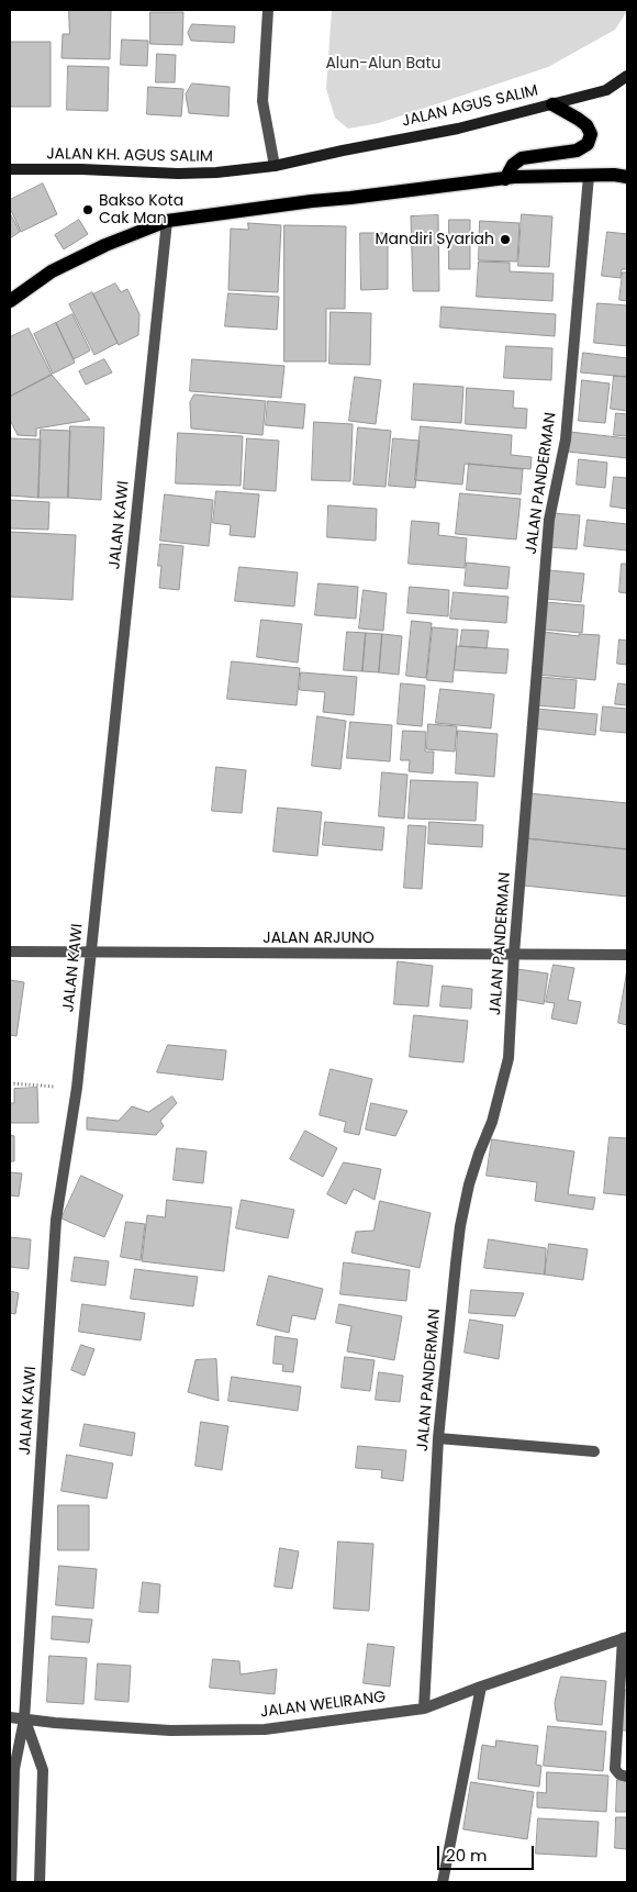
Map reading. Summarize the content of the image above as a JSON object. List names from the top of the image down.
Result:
{
  "streets": {
    "street": [
      "JALAN AGUS SALIM",
      "JALAN KH. AGUS SALIM",
      "JALAN PANDERMAN",
      "JALAN KAWI",
      "JALAN ARJUNO",
      "JALAN WELIRANG"
    ]
  },
  "crossings": [
    ["JALAN AGUS SALIM", "JALAN KH. AGUS SALIM"],
    ["JALAN PANDERMAN", "JALAN ARJUNO"],
    ["JALAN PANDERMAN", "JALAN WELIRANG"],
    ["JALAN KAWI", "JALAN ARJUNO"],
    ["JALAN KAWI", "JALAN WELIRANG"]
  ],
  "parks": ["Alun-Alun Batu"],
  "places": ["Bakso Kota Cak Man", "Mandiri Syariah"],
  "scale_bar": "20 m"
}
